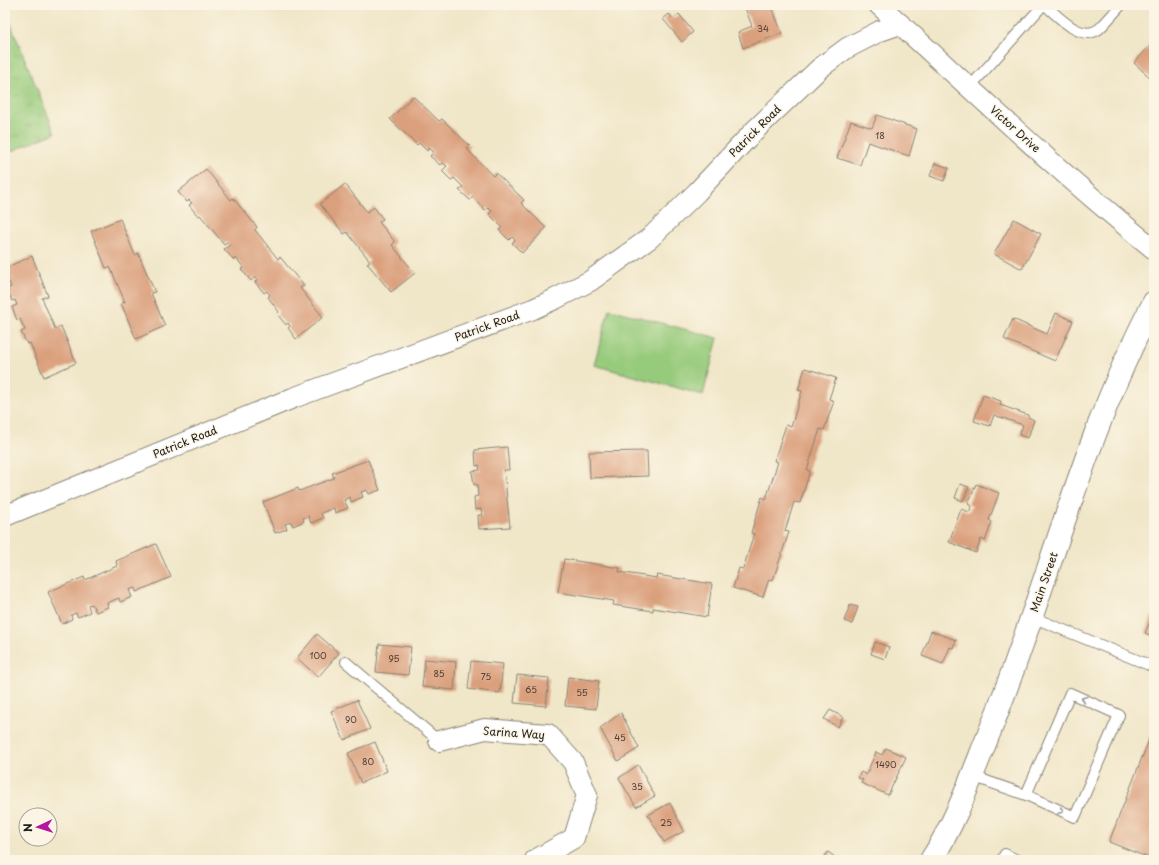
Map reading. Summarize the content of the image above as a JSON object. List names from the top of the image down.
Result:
{
  "streets": {
    "main road": ["Main Street"],
    "street": ["Victor Drive", "Patrick Road", "Sarina Way"]
  },
  "crossings": [
    ["Victor Drive", "Patrick Road"]
  ],
  "house_numbers": [
    "34",
    "18",
    "100",
    "95",
    "85",
    "75",
    "65",
    "55",
    "90",
    "45",
    "80",
    "1490",
    "35",
    "25"
  ],
  "north": "left"
}
